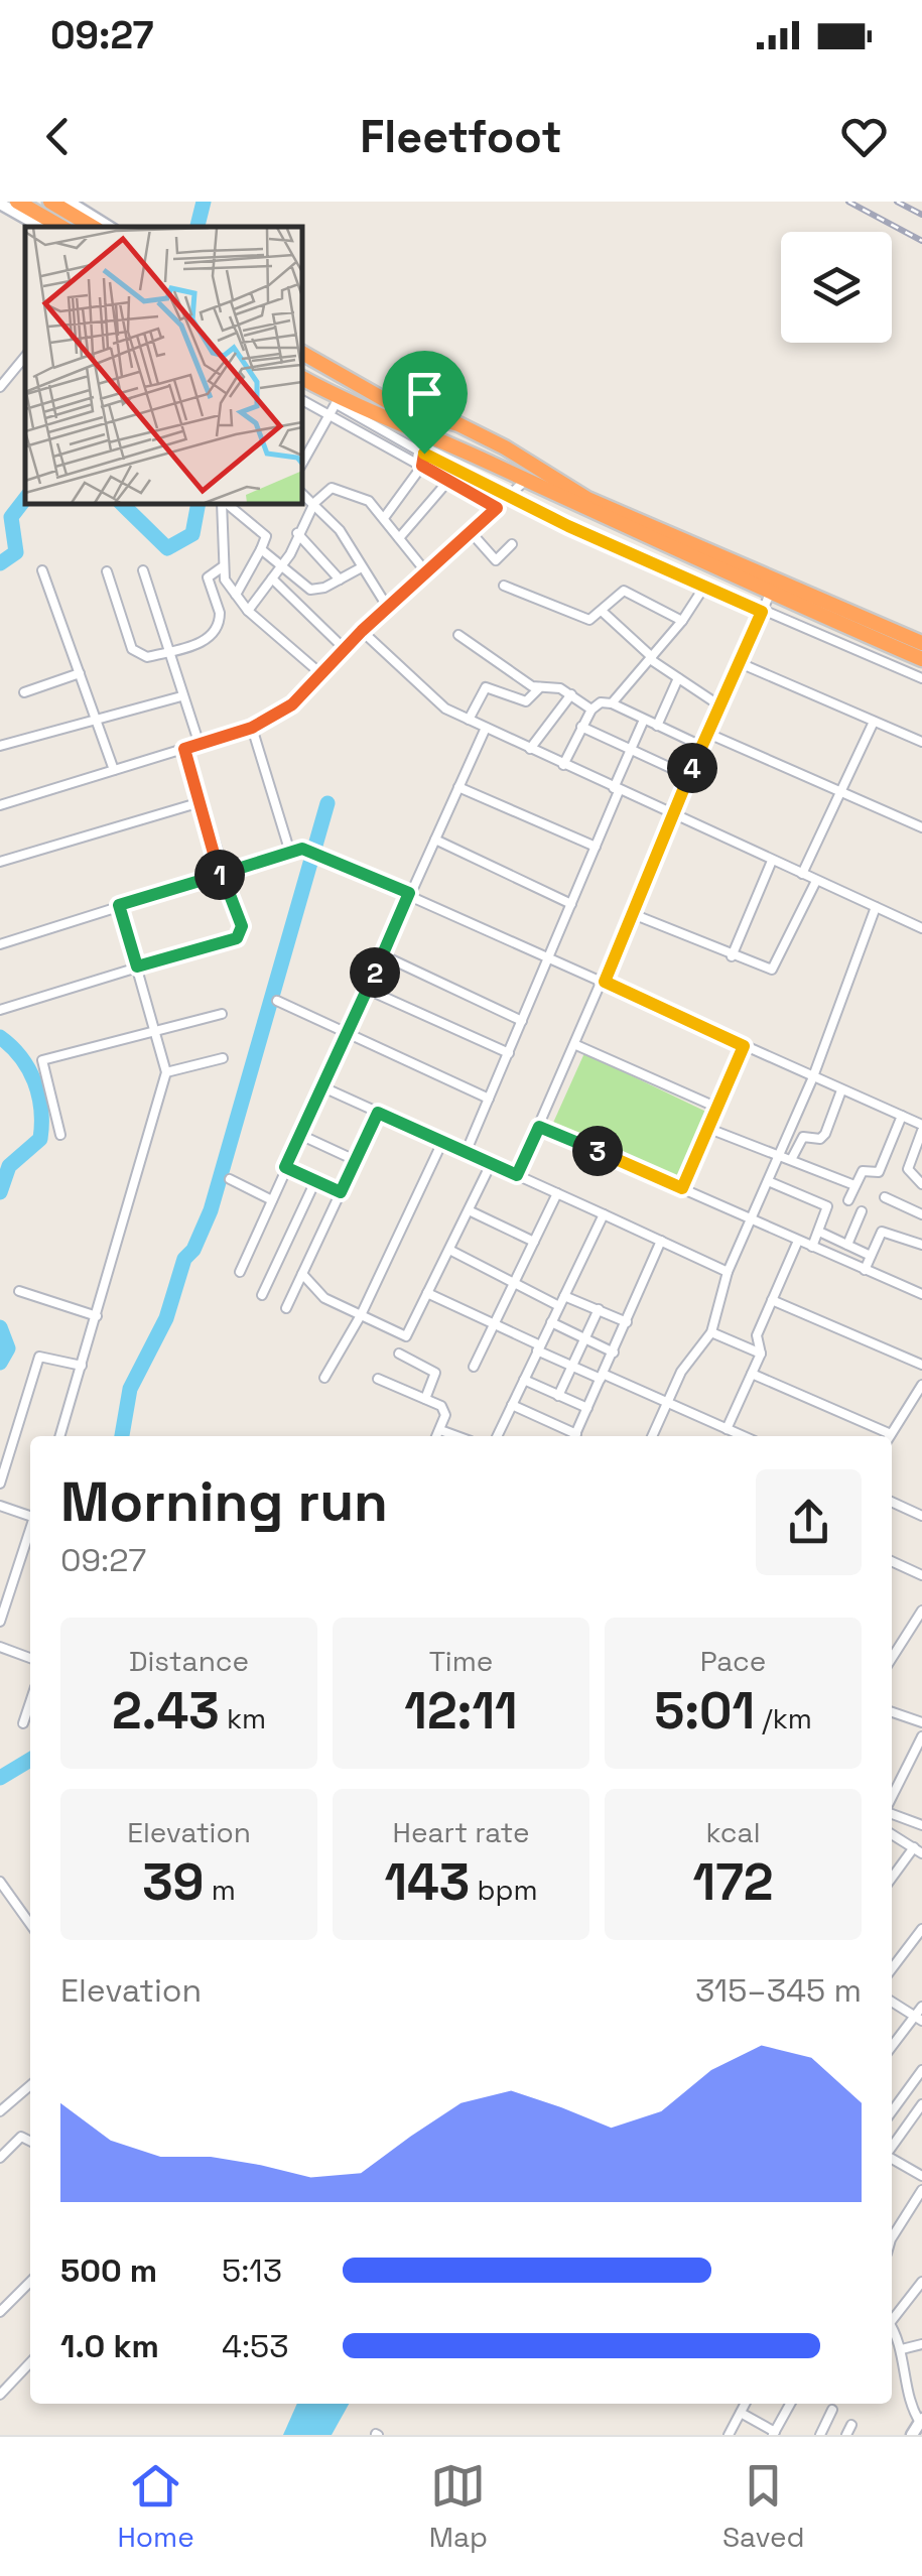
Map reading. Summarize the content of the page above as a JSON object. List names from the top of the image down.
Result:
{
  "page": {
    "status": "09:27",
    "header": "Fleetfoot",
    "pins": [
      "4",
      "1",
      "2",
      "3"
    ],
    "heading": ["Morning run", "09:27"],
    "stats": [
      ["Distance", "2.43 km"],
      ["Time", "12:11"],
      ["Pace", "5:01 /km"],
      ["Elevation", "39 m"],
      ["Heart rate", "143 bpm"],
      ["kcal", "172"]
    ],
    "chart": ["Elevation", "315–345 m"],
    "list": [
      {
        "name": "500 m",
        "note": "5:13"
      },
      {
        "name": "1.0 km",
        "note": "4:53"
      }
    ],
    "tabs": ["Home", "Map", "Saved"]
  }
}
